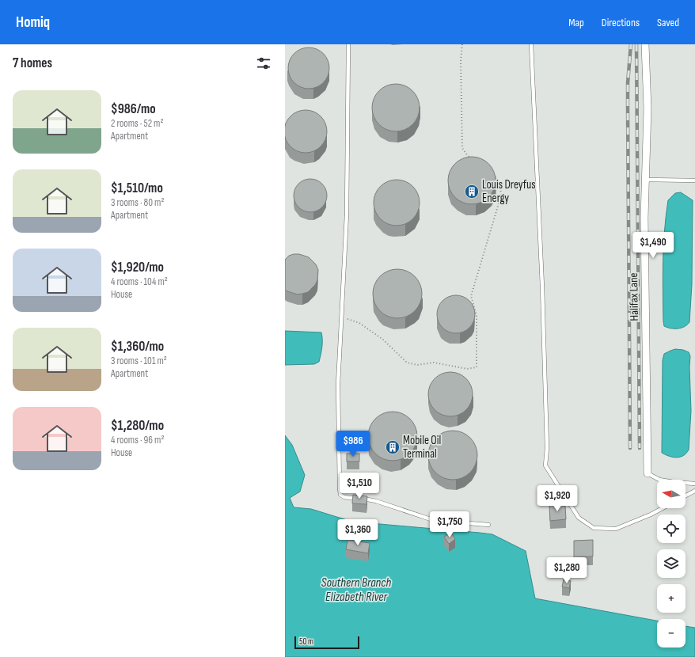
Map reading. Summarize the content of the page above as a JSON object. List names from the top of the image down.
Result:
{
  "streets": {
    "street": ["Halifax Lane"]
  },
  "water": ["Southern Branch Elizabeth River"],
  "places": {
    "building": ["Louis Dreyfus Energy", "Mobile Oil Terminal"]
  },
  "scale_bar": "50 m",
  "north": "left",
  "page": {
    "header": "Homiq",
    "nav": ["Map", "Directions", "Saved"],
    "heading": "7 homes",
    "list": [
      {
        "name": "$986/mo",
        "note": "2 rooms · 52 m² · Apartment"
      },
      {
        "name": "$1,510/mo",
        "note": "3 rooms · 80 m² · Apartment"
      },
      {
        "name": "$1,920/mo",
        "note": "4 rooms · 104 m² · House"
      },
      {
        "name": "$1,360/mo",
        "note": "3 rooms · 101 m² · Apartment"
      },
      {
        "name": "$1,280/mo",
        "note": "4 rooms · 96 m² · House"
      }
    ],
    "price": [
      "$1,490",
      "$986",
      "$1,510",
      "$1,920",
      "$1,750",
      "$1,360",
      "$1,280"
    ],
    "map_buttons": ["+", "−"],
    "scale": "50 m"
  }
}
